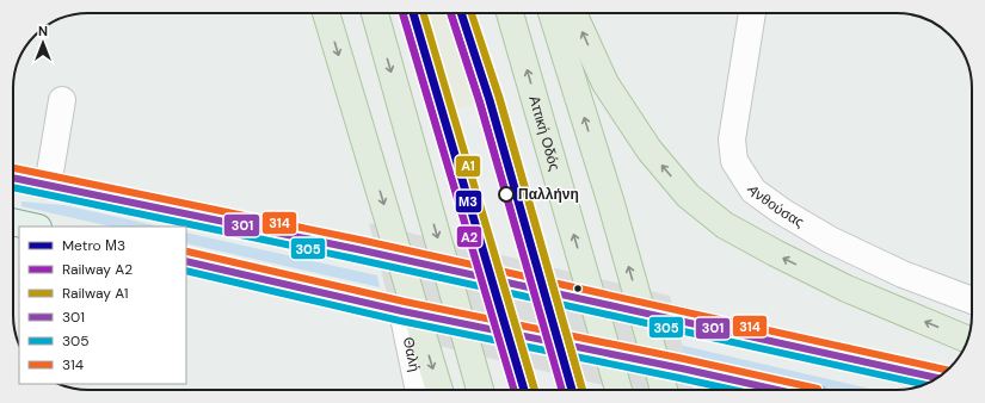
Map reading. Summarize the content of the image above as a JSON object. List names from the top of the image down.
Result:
{
  "streets": {
    "highway": ["Αττική Οδός"],
    "street": ["Ανθούσας", "Θαλή"]
  },
  "places": ["Παλλήνη"],
  "lines": [
    "metro line Μ3",
    "rail line A2",
    "rail line A1",
    "transit line 314",
    "transit line 301",
    "transit line 305"
  ],
  "legend": [
    "Metro Μ3",
    "Railway A2",
    "Railway A1",
    "301",
    "305",
    "314"
  ],
  "north": "top"
}
